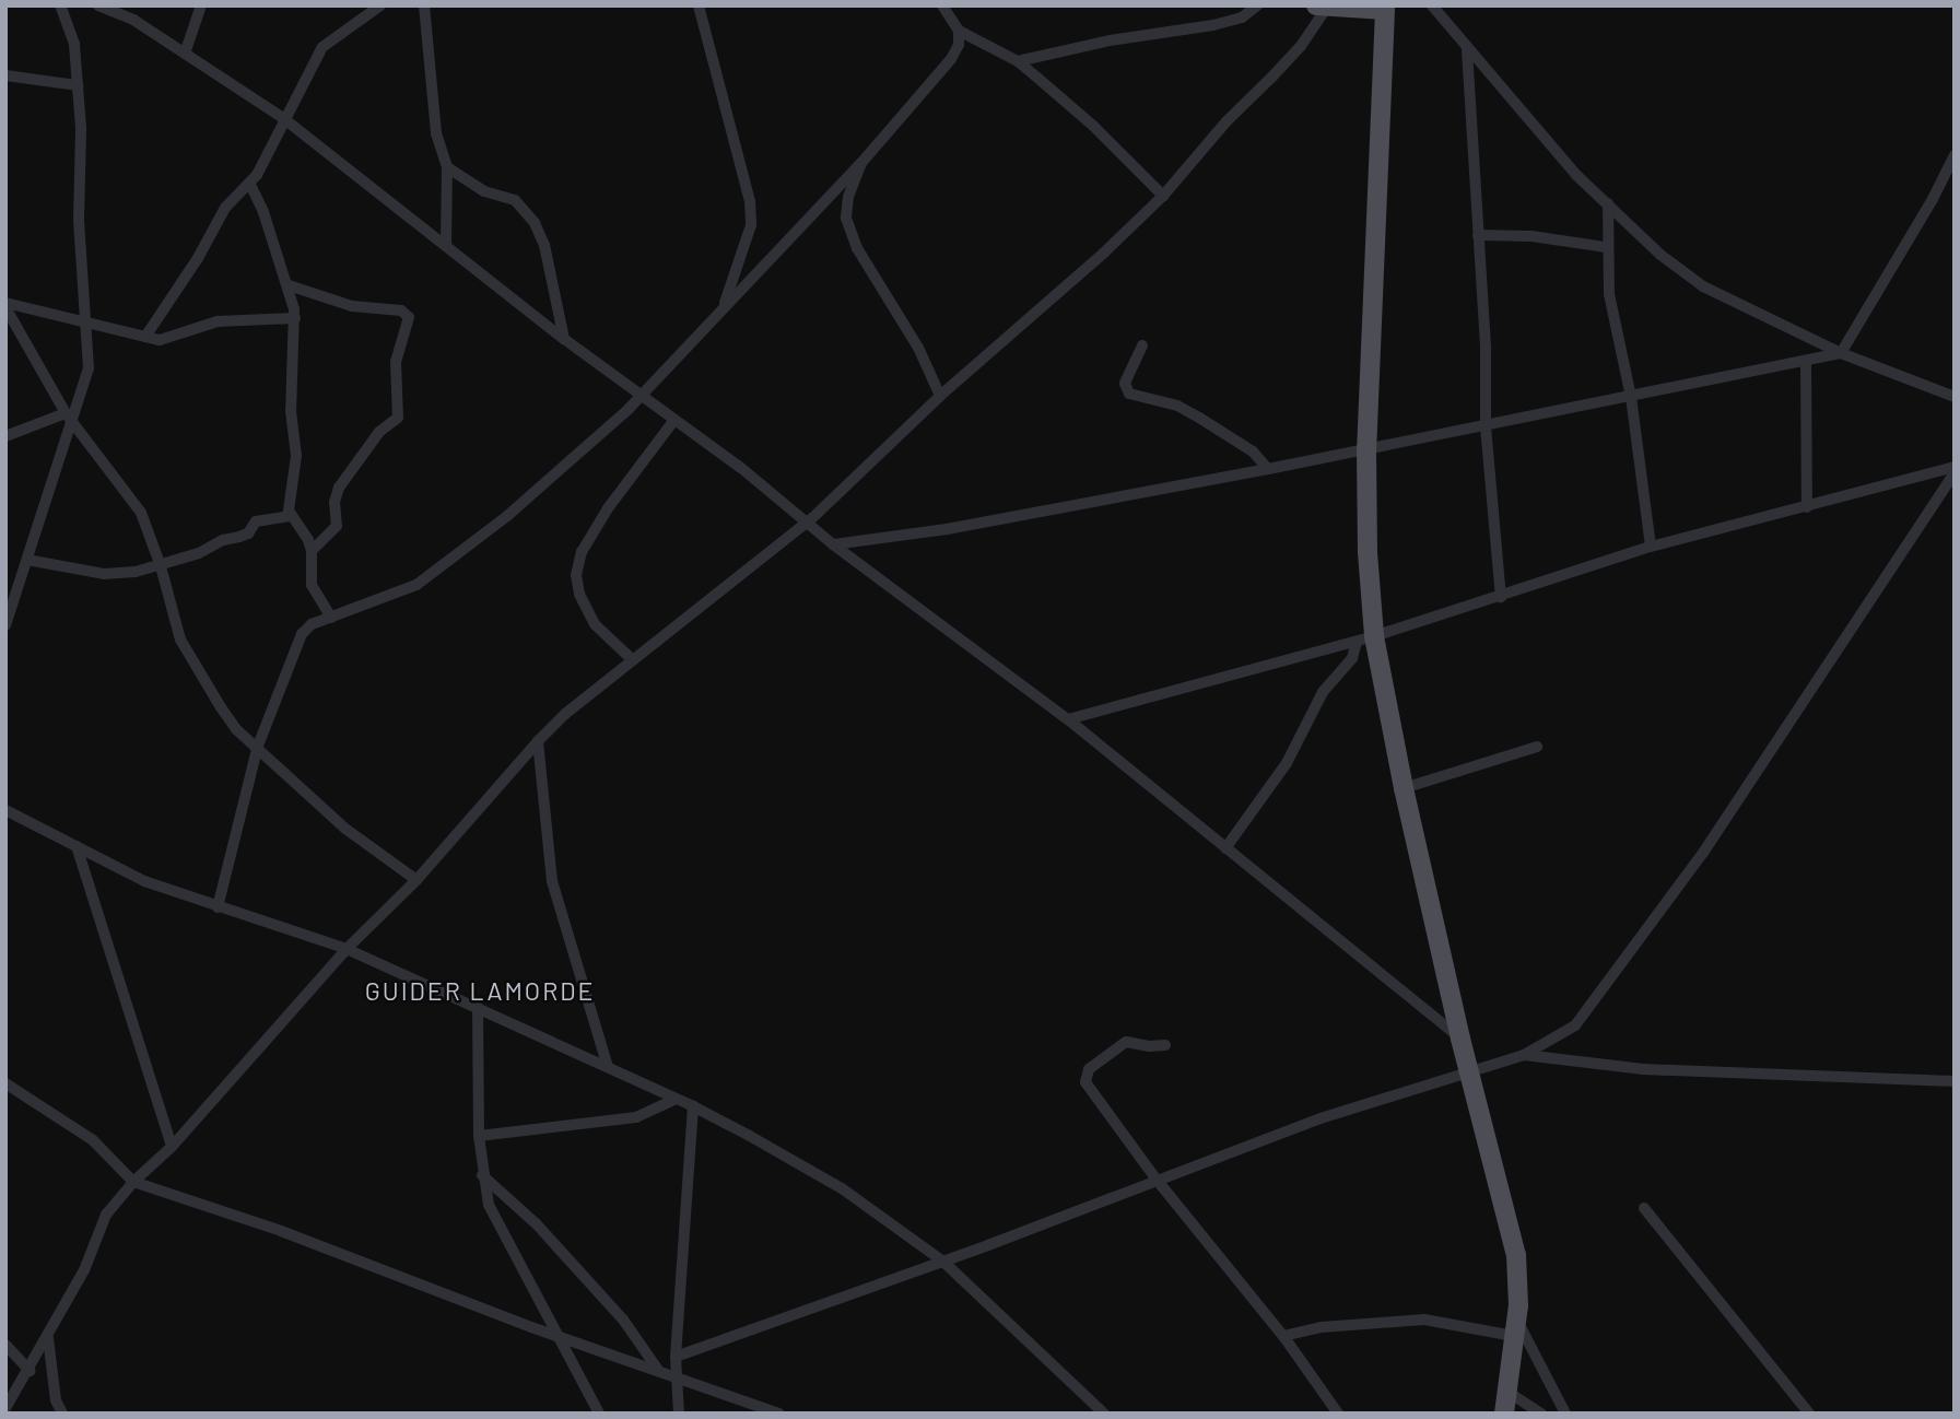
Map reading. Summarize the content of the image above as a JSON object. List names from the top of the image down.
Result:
{
  "districts": ["GUIDER LAMORDE"]
}
